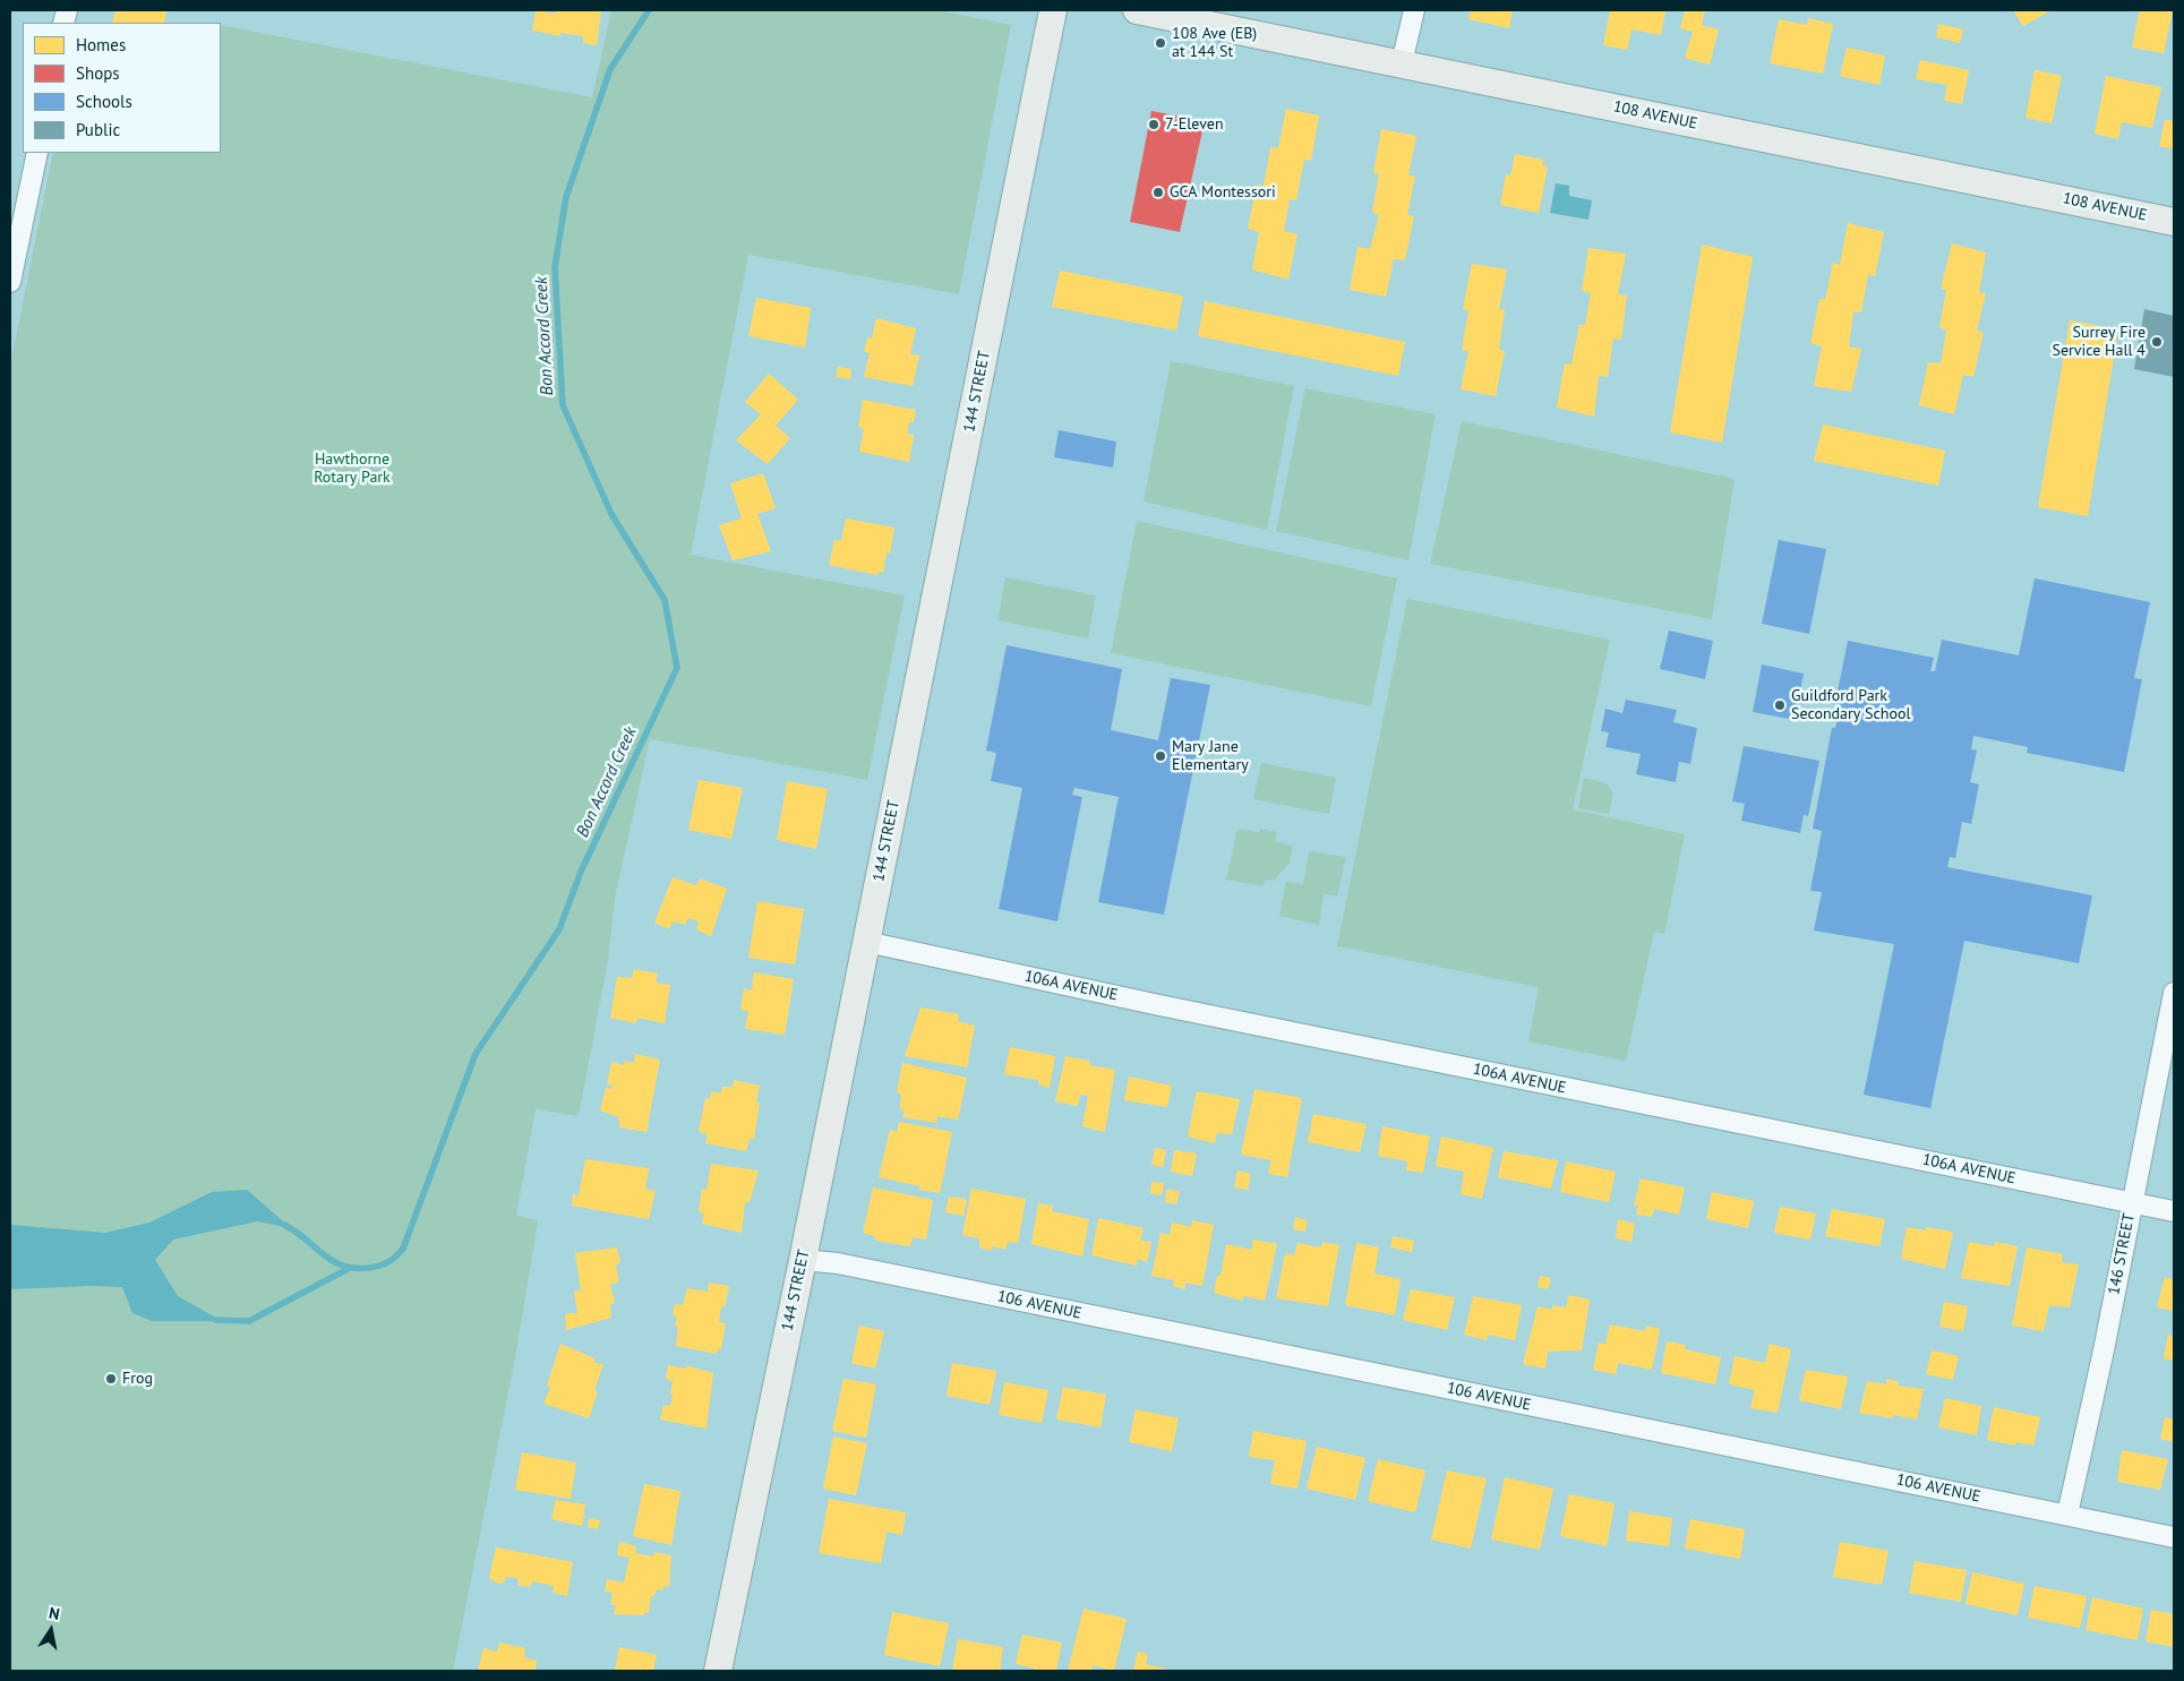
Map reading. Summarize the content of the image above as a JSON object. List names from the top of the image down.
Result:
{
  "streets": {
    "main road": ["108 AVENUE", "144 STREET"],
    "street": ["106A AVENUE", "146 STREET", "106 AVENUE"]
  },
  "crossings": [
    ["144 STREET", "106A AVENUE"],
    ["144 STREET", "106 AVENUE"],
    ["106A AVENUE", "146 STREET"],
    ["146 STREET", "106 AVENUE"]
  ],
  "water": ["Bon Accord Creek"],
  "parks": ["Hawthorne Rotary Park"],
  "places": [
    "108 Ave (EB) at 144 St",
    "7-Eleven",
    "GCA Montessori",
    "Surrey Fire Service Hall 4",
    "Guildford Park Secondary School",
    "Mary Jane Elementary",
    "Frog"
  ],
  "legend": [
    "Homes",
    "Shops",
    "Schools",
    "Public"
  ],
  "north": "top"
}
